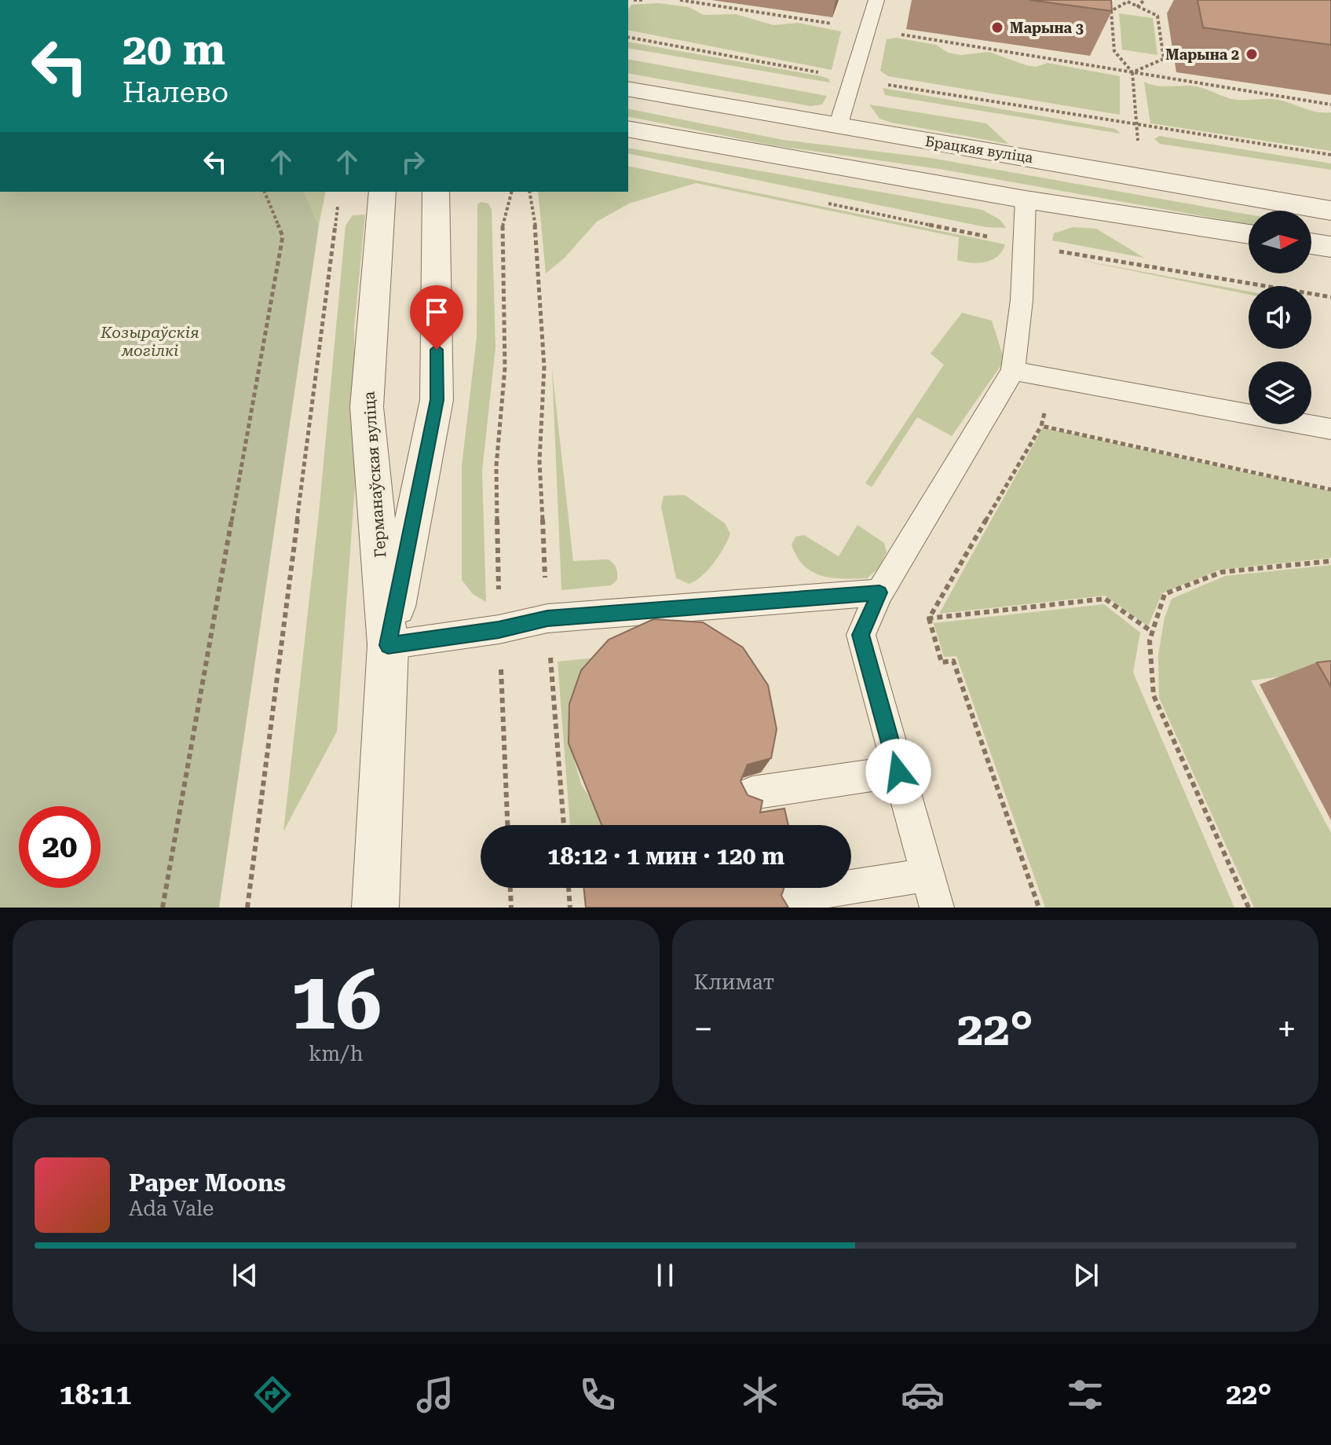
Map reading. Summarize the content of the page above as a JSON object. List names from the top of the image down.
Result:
{
  "streets": {
    "street": ["Брацкая вуліца", "Германаўская вуліца"]
  },
  "parks": ["Козыраўскія могілкі"],
  "places": ["Марына 3", "Марына 2"],
  "north": "right",
  "page": {
    "turn": ["20 m", "Налево"],
    "limit": "20",
    "trip": "18:12 · 1 мин · 120 m",
    "tile": [
      ["16", "km/h"],
      "Климат"
    ],
    "heat": ["−", "22°", "+"],
    "song": ["Paper Moons", "Ada Vale"],
    "tabs": ["18:11", "22°"]
  }
}
